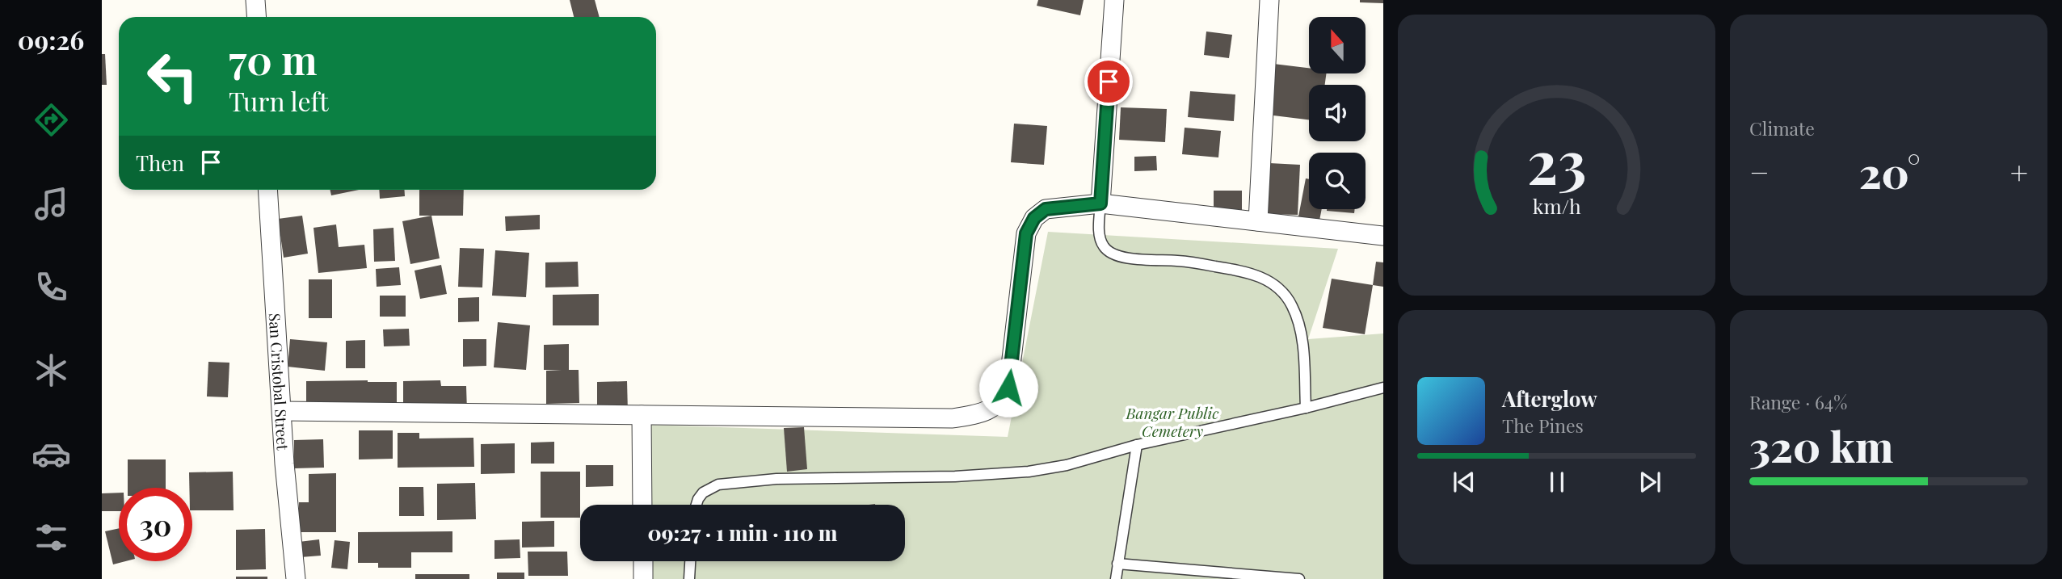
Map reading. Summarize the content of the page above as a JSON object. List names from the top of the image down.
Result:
{
  "streets": {
    "street": ["San Cristobal Street"]
  },
  "parks": ["Bangar Public Cemetery"],
  "north": "top",
  "page": {
    "tabs": "09:26",
    "tile": [
      "Climate",
      ["Range · 64%", "320 km"]
    ],
    "turn": ["70 m", "Turn left"],
    "then": "Then",
    "heat": ["−", "20°", "+"],
    "song": ["Afterglow", "The Pines"],
    "limit": "30",
    "trip": "09:27 · 1 min · 110 m",
    "gauge": ["23", "km/h"]
  }
}
